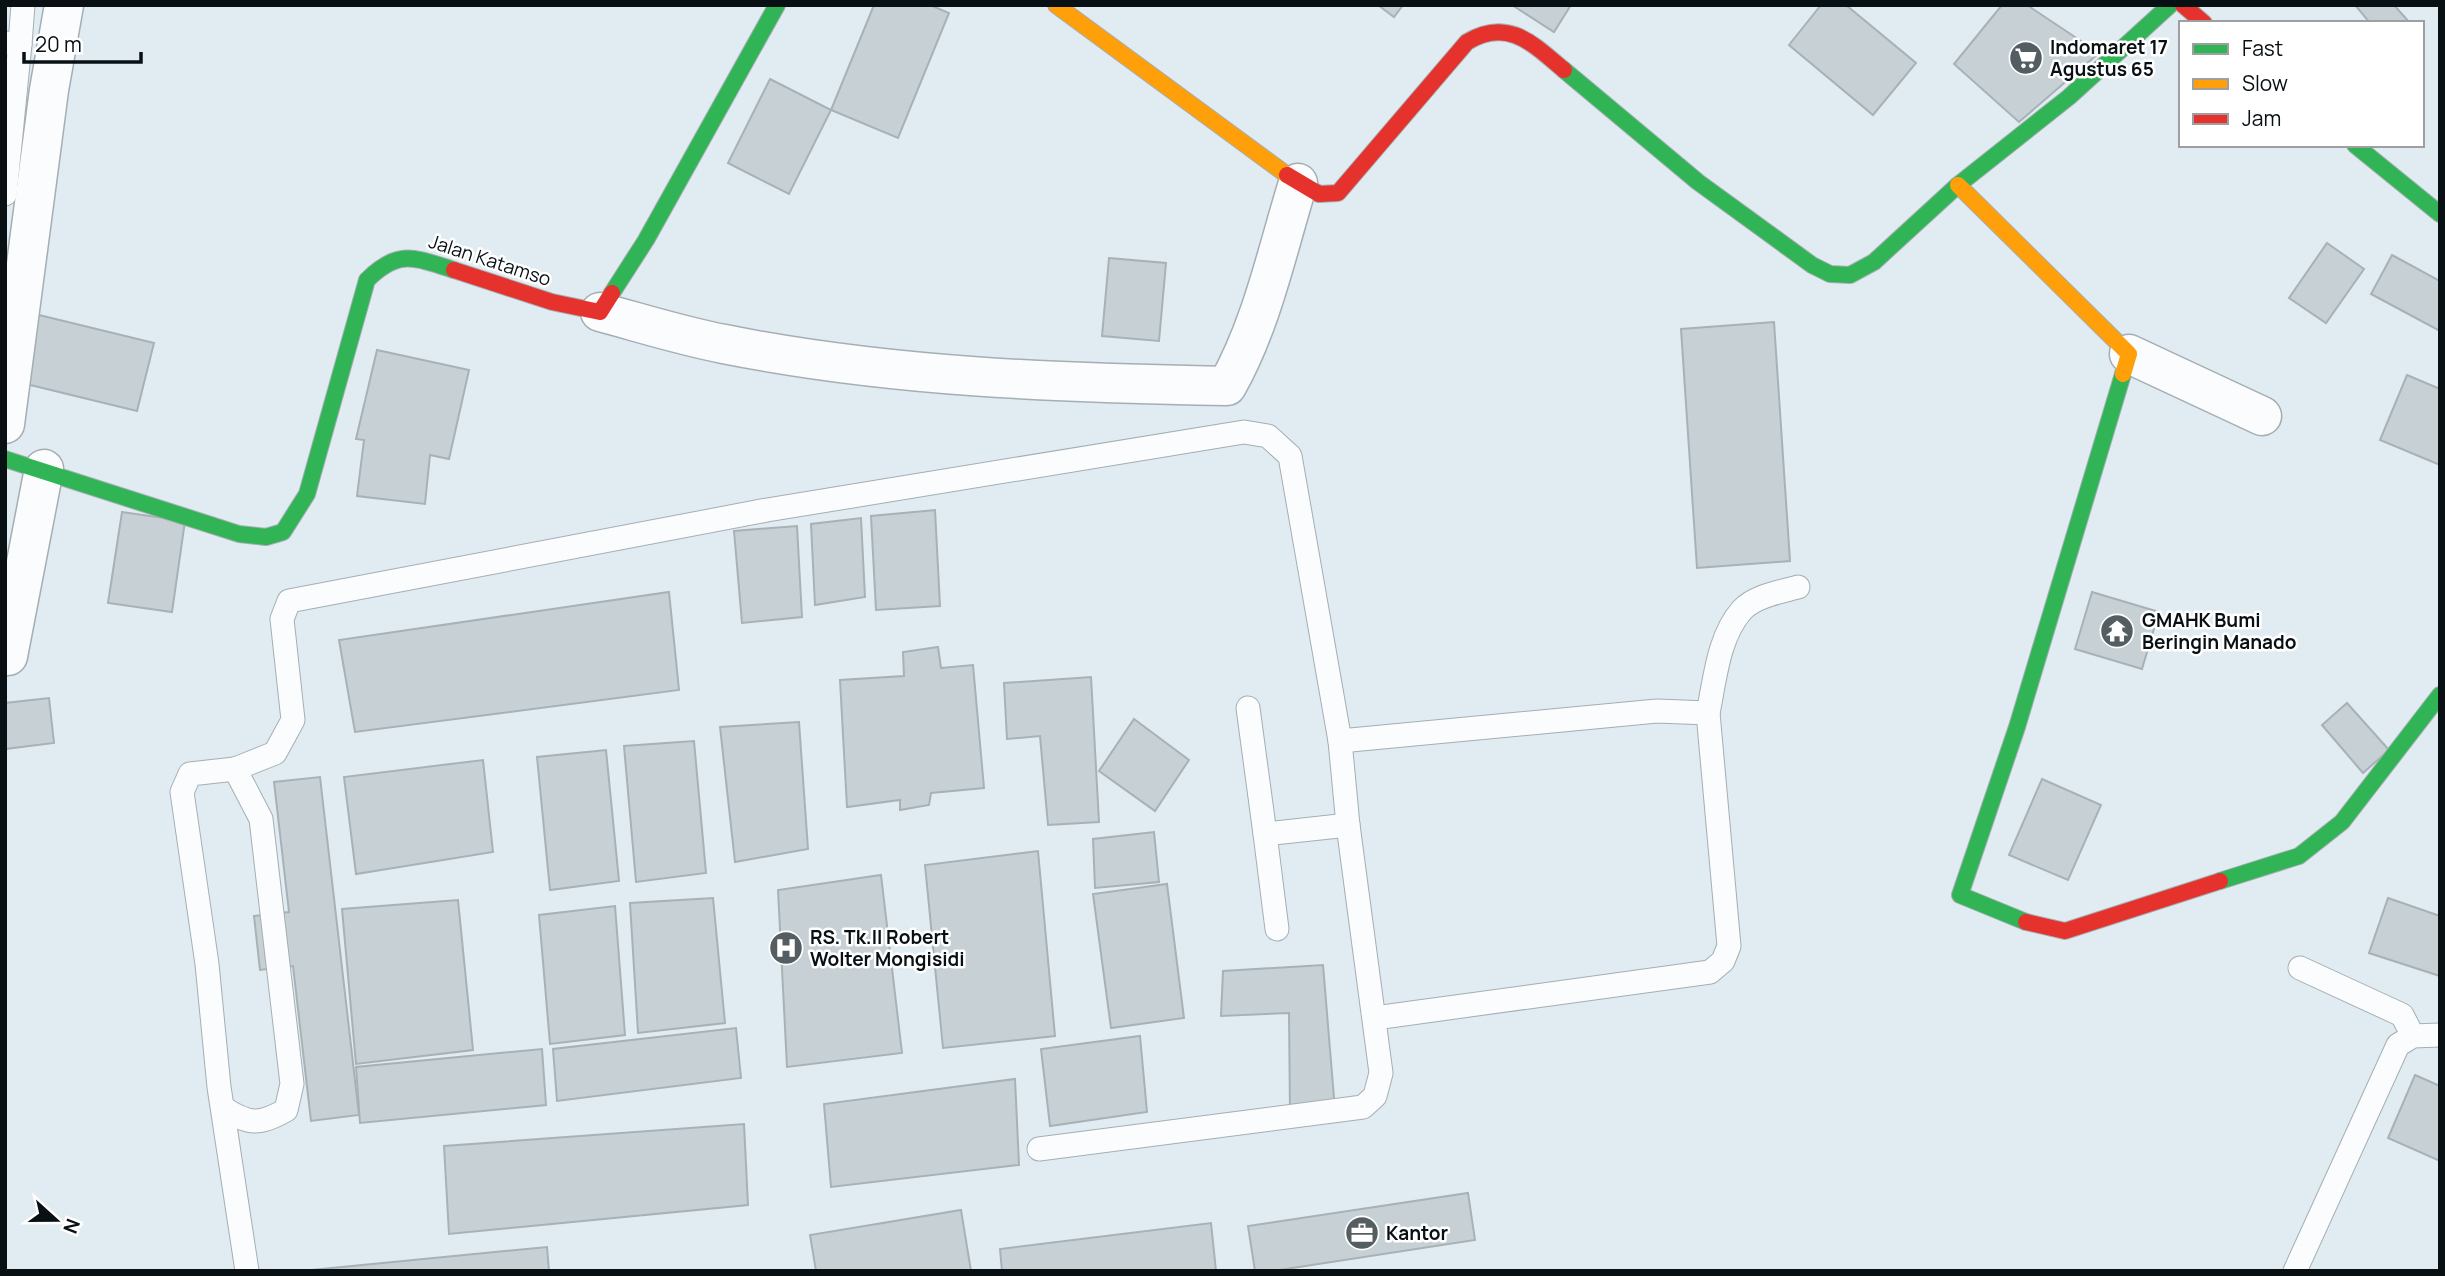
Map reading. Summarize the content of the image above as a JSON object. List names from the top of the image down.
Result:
{
  "streets": {
    "street": ["Jalan Katamso"]
  },
  "places": {
    "supermarket": ["Indomaret 17 Agustus 65"],
    "temple": ["GMAHK Bumi Beringin Manado"],
    "hospital": ["RS. Tk.II Robert Wolter Mongisidi"],
    "office": ["Kantor"]
  },
  "legend": ["Fast", "Slow", "Jam"],
  "scale_bar": "20 m",
  "north": "right"
}
